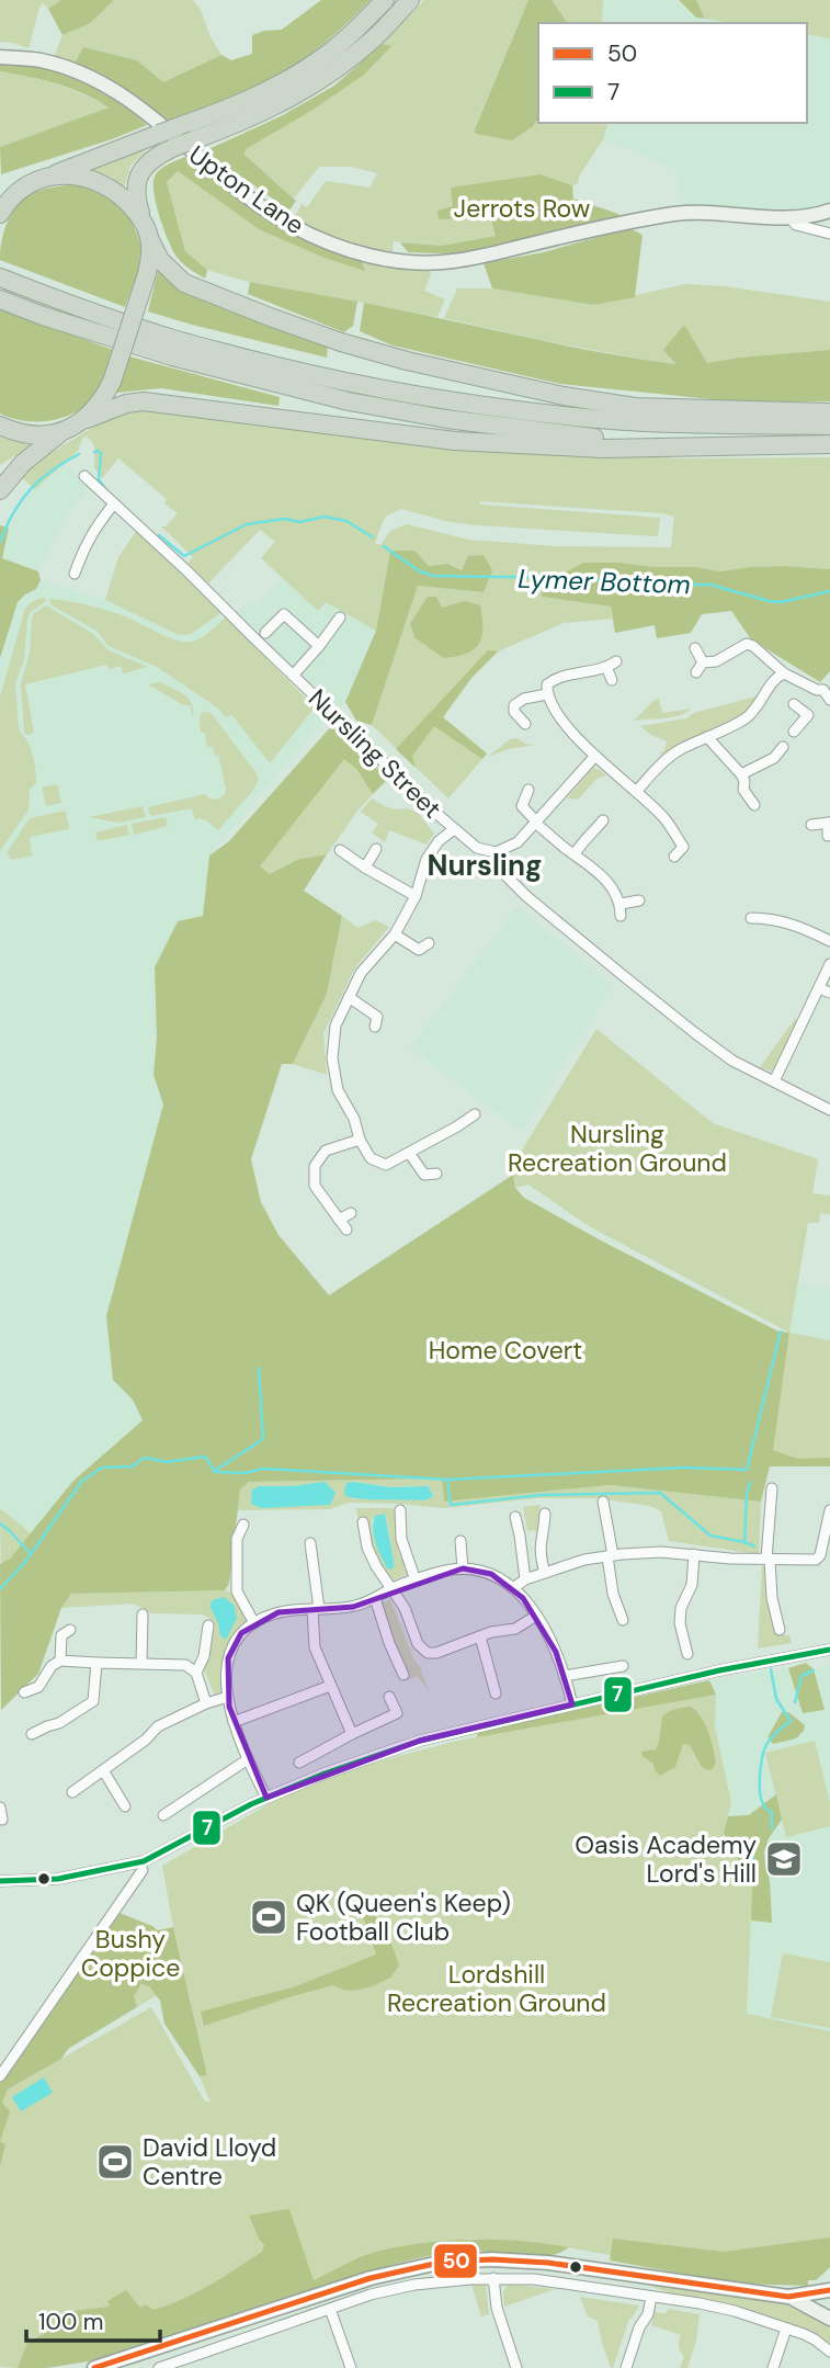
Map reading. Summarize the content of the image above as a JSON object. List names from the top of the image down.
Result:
{
  "streets": {
    "street": ["Upton Lane", "Nursling Street"]
  },
  "districts": ["Nursling"],
  "water": ["Lymer Bottom"],
  "parks": [
    "Jerrots Row",
    "Nursling Recreation Ground",
    "Home Covert",
    "Bushy Coppice",
    "Lordshill Recreation Ground"
  ],
  "places": {
    "school or university": ["Oasis Academy Lord's Hill"],
    "sports": ["QK (Queen's Keep) Football Club", "David Lloyd Centre"]
  },
  "lines": ["transit line 7", "transit line 50"],
  "legend": ["50", "7"],
  "scale_bar": "100 m"
}
